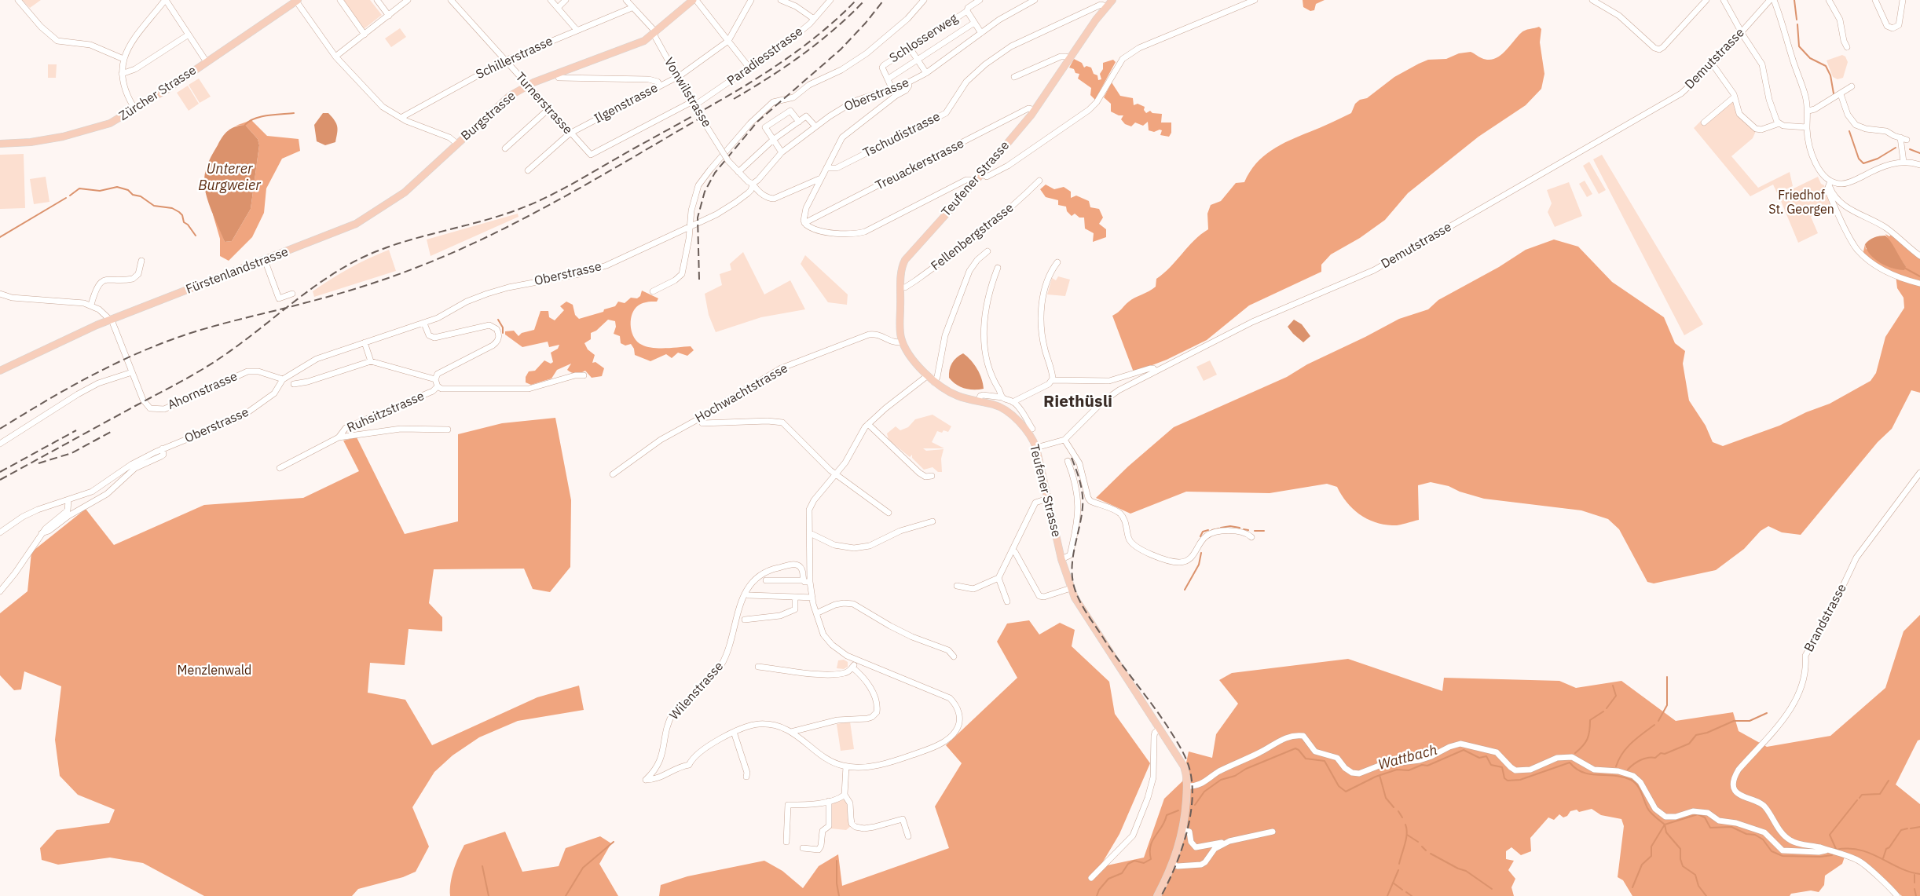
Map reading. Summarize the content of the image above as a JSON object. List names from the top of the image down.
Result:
{
  "streets": {
    "main road": [
      "Zürcher Strasse",
      "Burgstrasse",
      "Teufener Strasse",
      "Fürstenlandstrasse"
    ],
    "street": [
      "Schlosserweg",
      "Paradiesstrasse",
      "Schillerstrasse",
      "Demutstrasse",
      "Vonwilstrasse",
      "Oberstrasse",
      "Turnerstrasse",
      "Ilgenstrasse",
      "Tschudistrasse",
      "Treuackerstrasse",
      "Fellenbergstrasse",
      "Ahornstrasse",
      "Hochwachtstrasse",
      "Ruhsitzstrasse",
      "Brandstrasse",
      "Wilenstrasse"
    ]
  },
  "crossings": [
    ["Paradiesstrasse", "Vonwilstrasse"],
    ["Paradiesstrasse", "Turnerstrasse"],
    ["Schillerstrasse", "Vonwilstrasse"],
    ["Schillerstrasse", "Turnerstrasse"],
    ["Schillerstrasse", "Burgstrasse"],
    ["Demutstrasse", "Teufener Strasse"],
    ["Vonwilstrasse", "Oberstrasse"],
    ["Vonwilstrasse", "Ilgenstrasse"],
    ["Vonwilstrasse", "Burgstrasse"],
    ["Zürcher Strasse", "Burgstrasse"],
    ["Oberstrasse", "Ahornstrasse"],
    ["Oberstrasse", "Ruhsitzstrasse"],
    ["Turnerstrasse", "Ilgenstrasse"],
    ["Turnerstrasse", "Burgstrasse"],
    ["Burgstrasse", "Fürstenlandstrasse"],
    ["Tschudistrasse", "Teufener Strasse"],
    ["Treuackerstrasse", "Teufener Strasse"],
    ["Teufener Strasse", "Fellenbergstrasse"],
    ["Teufener Strasse", "Hochwachtstrasse"],
    ["Fürstenlandstrasse", "Ahornstrasse"]
  ],
  "districts": ["Riethüsli"],
  "water": ["Unterer Burgweier", "Wattbach"],
  "parks": ["Friedhof St. Georgen", "Menzlenwald"]
}
